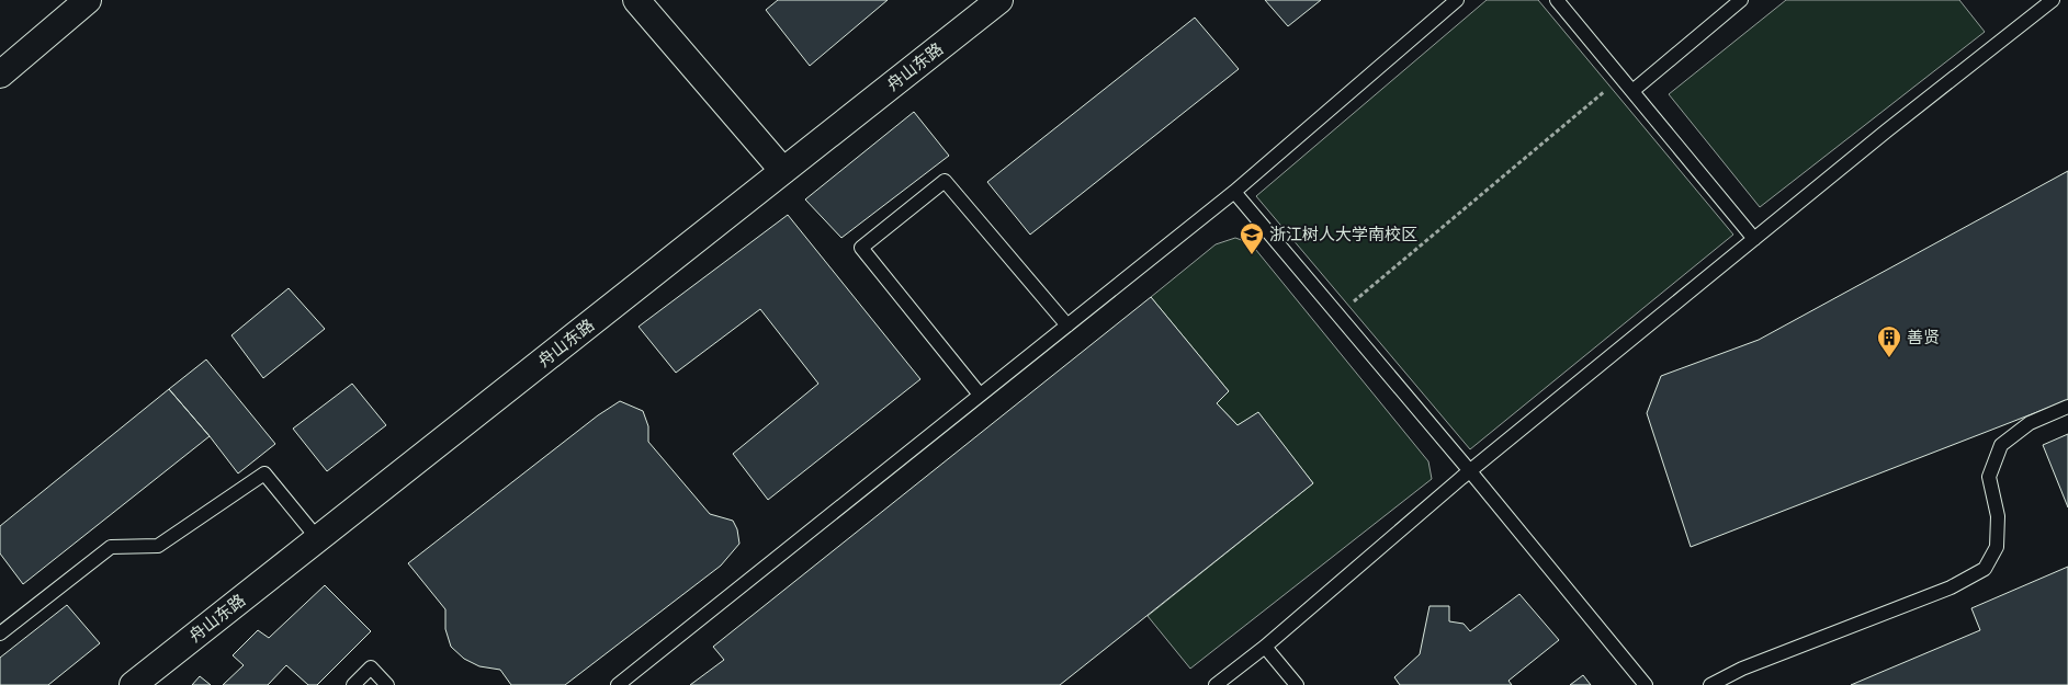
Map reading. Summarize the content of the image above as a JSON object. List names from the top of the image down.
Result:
{
  "streets": {
    "street": ["舟山东路"]
  },
  "places": {
    "school or university": ["浙江树人大学南校区"],
    "building": ["善贤"]
  }
}
